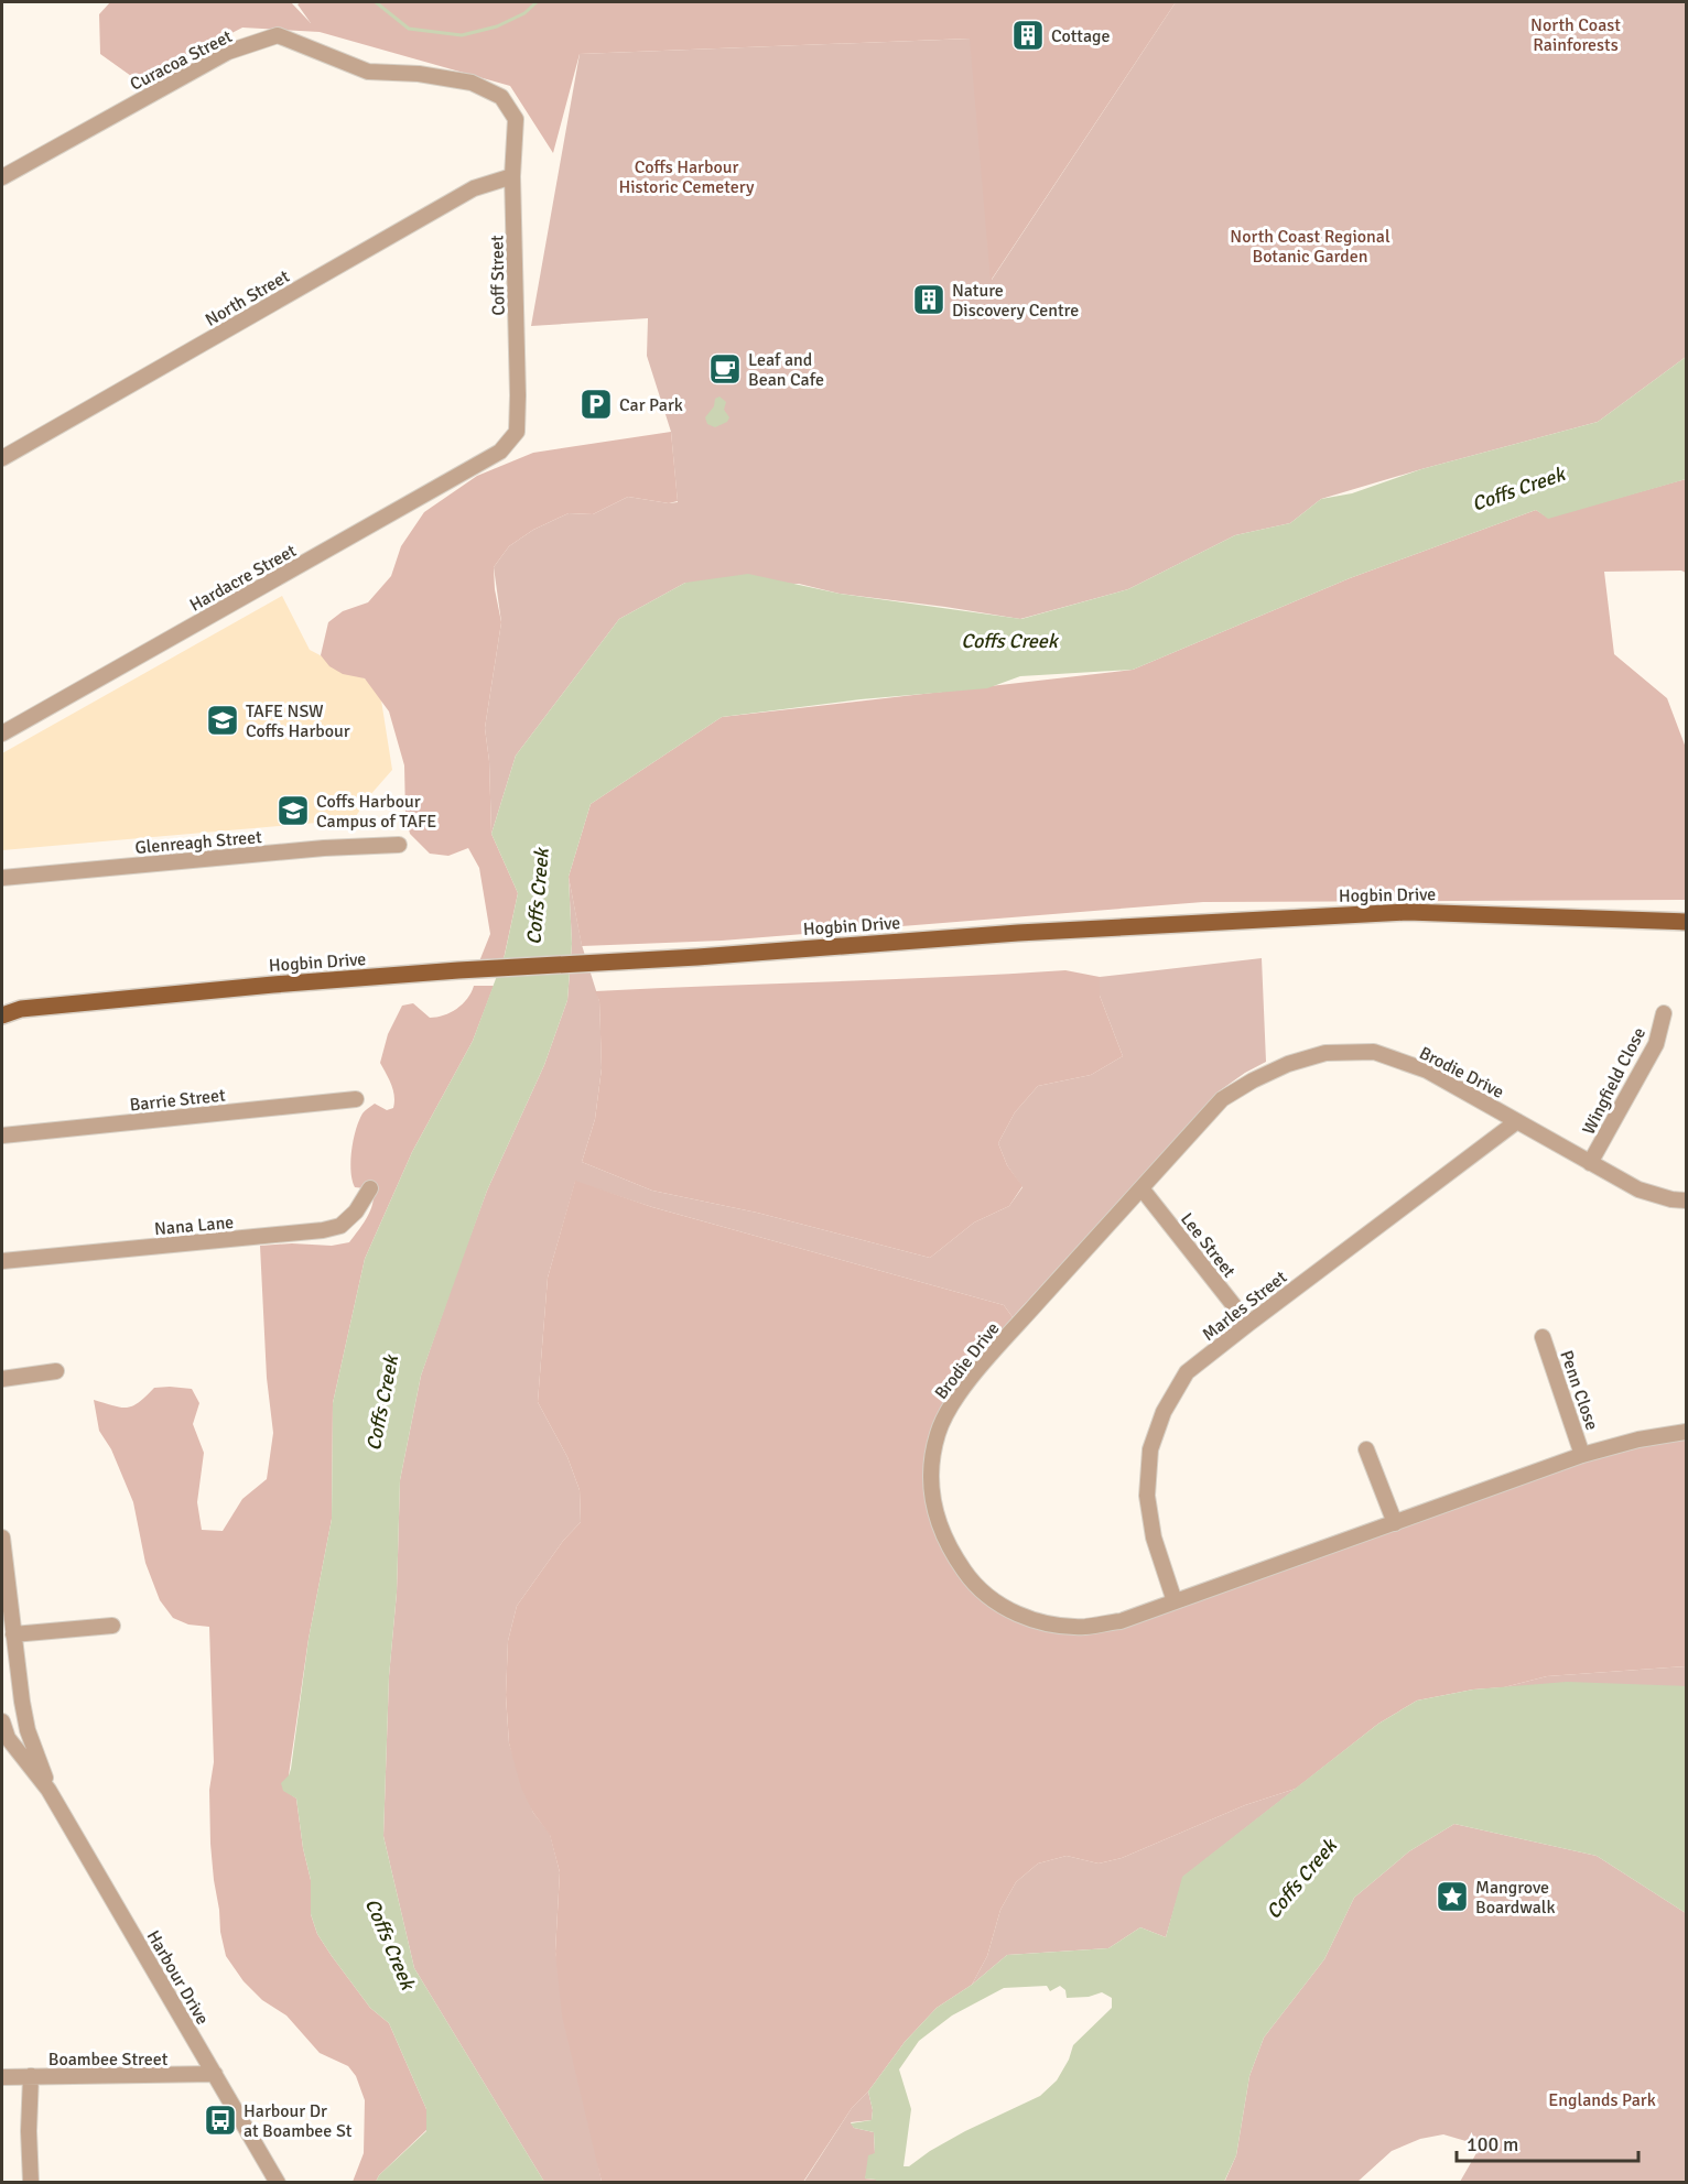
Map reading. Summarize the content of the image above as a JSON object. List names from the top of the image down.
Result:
{
  "streets": {
    "main road": ["Hogbin Drive"],
    "street": [
      "Curacoa Street",
      "Coff Street",
      "North Street",
      "Hardacre Street",
      "Glenreagh Street",
      "Brodie Drive",
      "Wingfield Close",
      "Barrie Street",
      "Nana Lane",
      "Lee Street",
      "Marles Street",
      "Penn Close",
      "Harbour Drive",
      "Boambee Street"
    ]
  },
  "crossings": [
    ["Curacoa Street", "Coff Street"],
    ["Coff Street", "North Street"],
    ["Coff Street", "Hardacre Street"],
    ["Brodie Drive", "Wingfield Close"],
    ["Brodie Drive", "Lee Street"],
    ["Brodie Drive", "Marles Street"],
    ["Brodie Drive", "Penn Close"],
    ["Lee Street", "Marles Street"],
    ["Harbour Drive", "Boambee Street"]
  ],
  "water": ["Coffs Creek"],
  "parks": [
    "North Coast Rainforests",
    "Coffs Harbour Historic Cemetery",
    "North Coast Regional Botanic Garden",
    "Englands Park"
  ],
  "places": {
    "building": ["Cottage", "Nature Discovery Centre"],
    "cafe": ["Leaf and Bean Cafe"],
    "parking": ["Car Park"],
    "school or university": ["TAFE NSW Coffs Harbour", "Coffs Harbour Campus of TAFE"],
    "place": ["Mangrove Boardwalk"],
    "bus stop": ["Harbour Dr at Boambee St"]
  },
  "scale_bar": "100 m"
}
